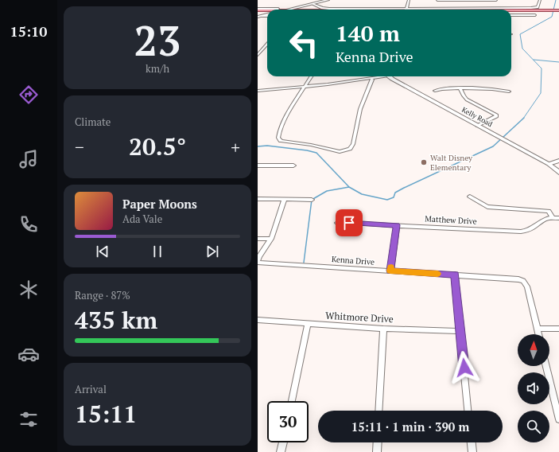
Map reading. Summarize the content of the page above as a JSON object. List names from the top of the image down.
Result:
{
  "streets": {
    "street": [
      "Kelly Road",
      "Matthew Drive",
      "Kenna Drive",
      "Whitmore Drive"
    ]
  },
  "places": ["Walt Disney Elementary"],
  "north": "top",
  "page": {
    "tabs": "15:10",
    "tile": [
      ["23", "km/h"],
      "Climate",
      ["Range · 87%", "435 km"],
      ["Arrival", "15:11"]
    ],
    "turn": ["140 m", "Kenna Drive"],
    "heat": ["−", "20.5°", "+"],
    "song": ["Paper Moons", "Ada Vale"],
    "limit": "30",
    "trip": "15:11 · 1 min · 390 m"
  }
}
